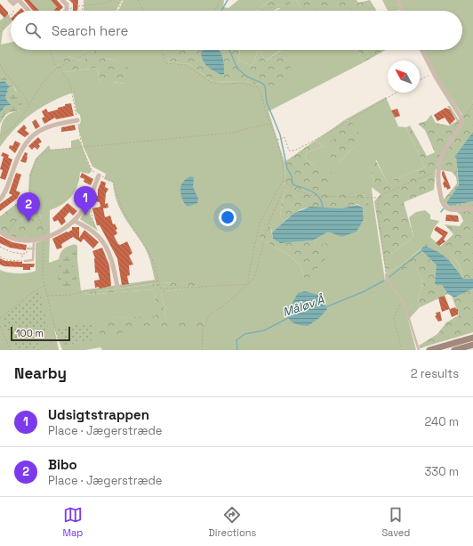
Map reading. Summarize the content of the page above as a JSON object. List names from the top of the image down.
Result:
{
  "water": ["Måløv Å"],
  "scale_bar": "100 m",
  "north": "top left",
  "page": {
    "search": "Search here",
    "pins": ["1", "2"],
    "scale": "100 m",
    "heading": ["Nearby", "2 results"],
    "list": [
      {
        "mark": "1",
        "name": "Udsigtstrappen",
        "note": "Place · Jægerstræde",
        "value": "240 m"
      },
      {
        "mark": "2",
        "name": "Bibo",
        "note": "Place · Jægerstræde",
        "value": "330 m"
      }
    ],
    "nav": ["Map", "Directions", "Saved"]
  }
}
